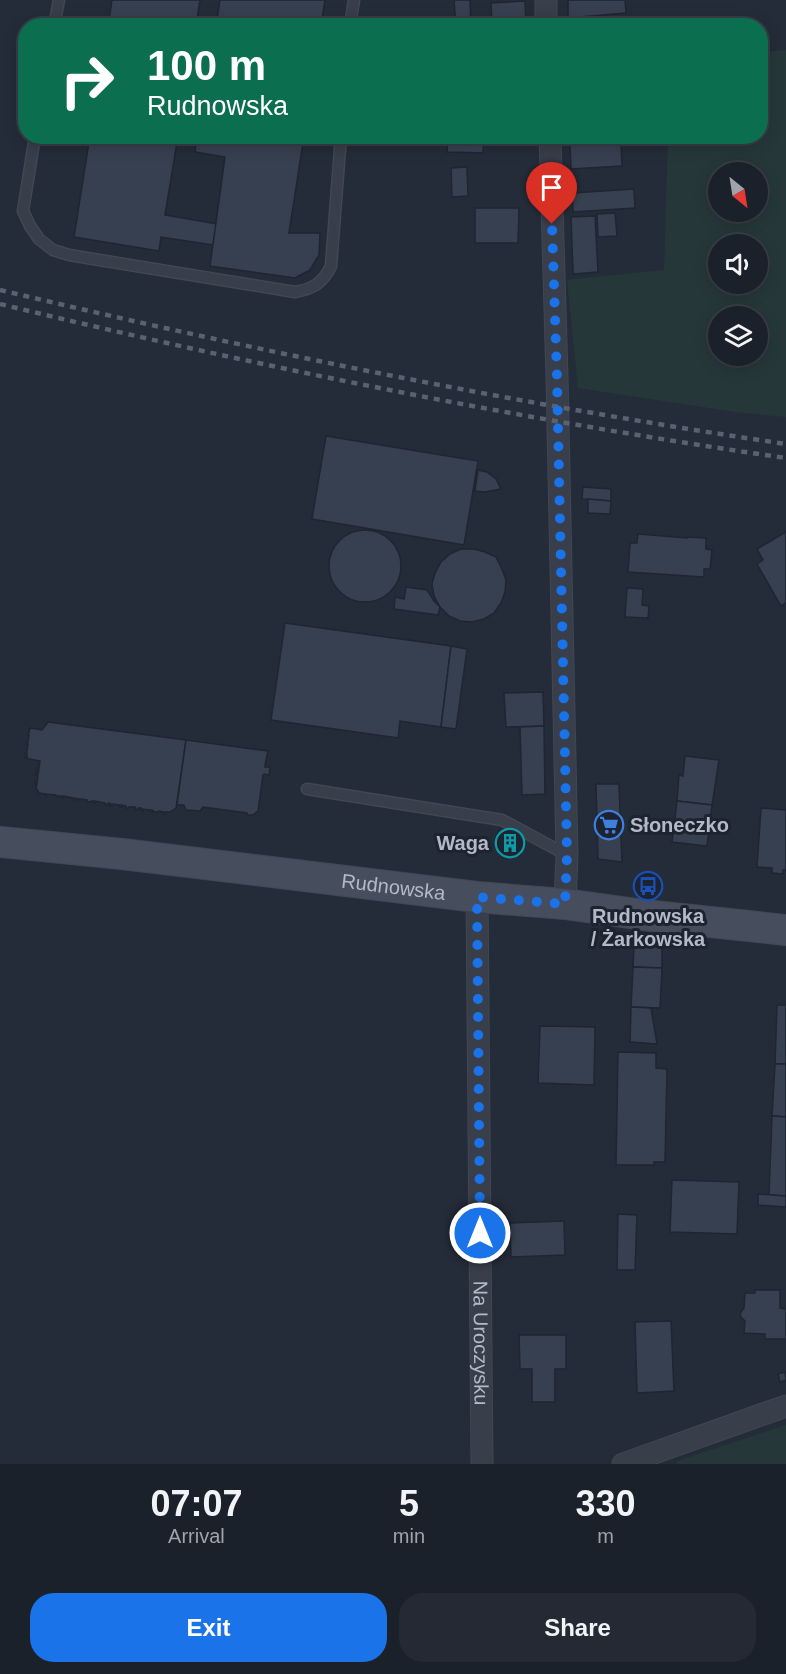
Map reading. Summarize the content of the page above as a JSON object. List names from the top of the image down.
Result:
{
  "streets": {
    "main road": ["Rudnowska"],
    "street": ["Na Uroczysku"]
  },
  "crossings": [
    ["Rudnowska", "Na Uroczysku"]
  ],
  "places": {
    "supermarket": ["Słoneczko"],
    "building": ["Waga"],
    "bus stop": ["Rudnowska / Żarkowska"]
  },
  "north": "bottom right",
  "page": {
    "turn": ["100 m", "Rudnowska"],
    "eta": [
      "07:07",
      "Arrival",
      "5",
      "min",
      "330",
      "m"
    ],
    "buttons": ["Exit", "Share"]
  }
}
